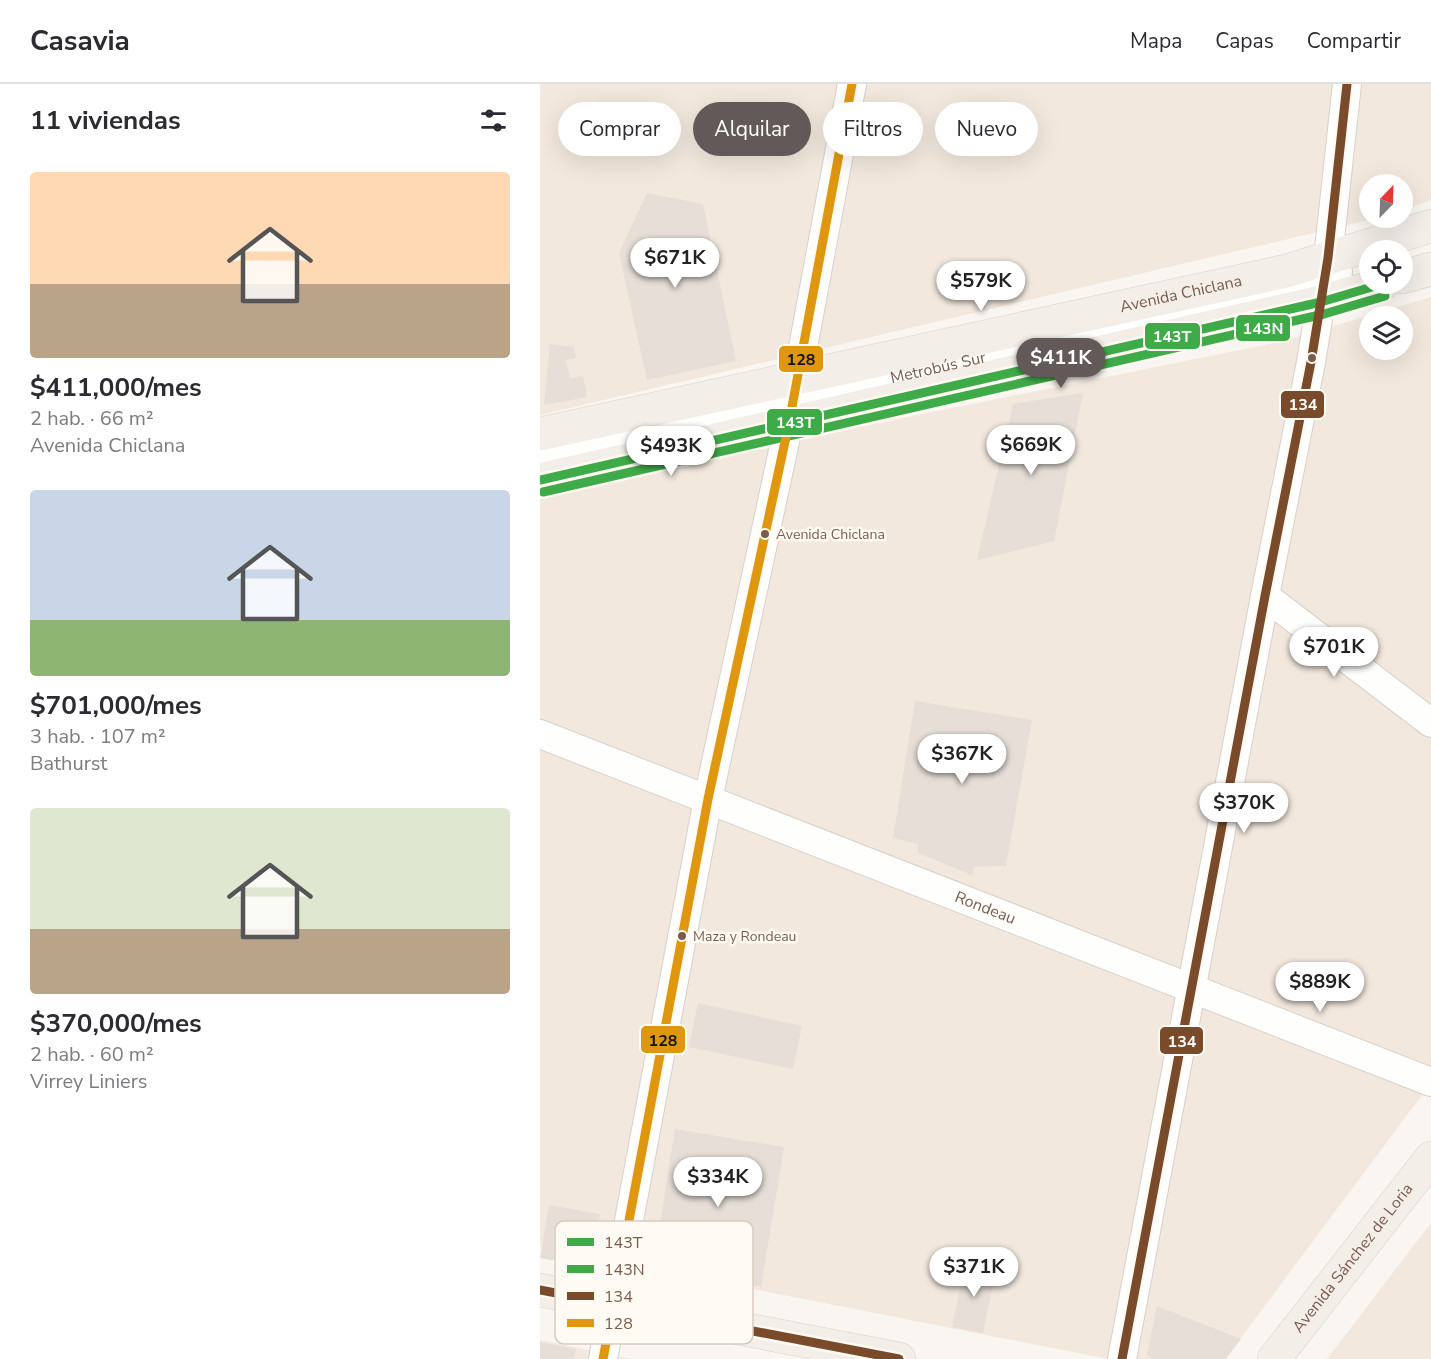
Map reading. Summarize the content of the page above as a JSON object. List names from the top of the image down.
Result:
{
  "streets": {
    "main road": ["Avenida Chiclana", "Avenida Sánchez de Loria"],
    "street": ["Rondeau"]
  },
  "places": ["Avenida Chiclana", "Maza y Rondeau"],
  "lines": [
    "transit line 134",
    "transit line 128",
    "transit line 143T",
    "transit line 143N"
  ],
  "legend": [
    "143T",
    "143N",
    "134",
    "128"
  ],
  "north": "top right",
  "page": {
    "header": "Casavia",
    "nav": ["Mapa", "Capas", "Compartir"],
    "heading": "11 viviendas",
    "chip": [
      "Comprar",
      "Alquilar",
      "Filtros",
      "Nuevo"
    ],
    "list": [
      {
        "name": "$411,000/mes",
        "note": "2 hab. · 66 m² · Avenida Chiclana"
      },
      {
        "name": "$701,000/mes",
        "note": "3 hab. · 107 m² · Bathurst"
      },
      {
        "name": "$370,000/mes",
        "note": "2 hab. · 60 m² · Virrey Liniers"
      }
    ],
    "price": [
      "$671K",
      "$579K",
      "$411K",
      "$669K",
      "$493K",
      "$701K",
      "$367K",
      "$370K",
      "$889K",
      "$334K",
      "$371K"
    ]
  }
}
